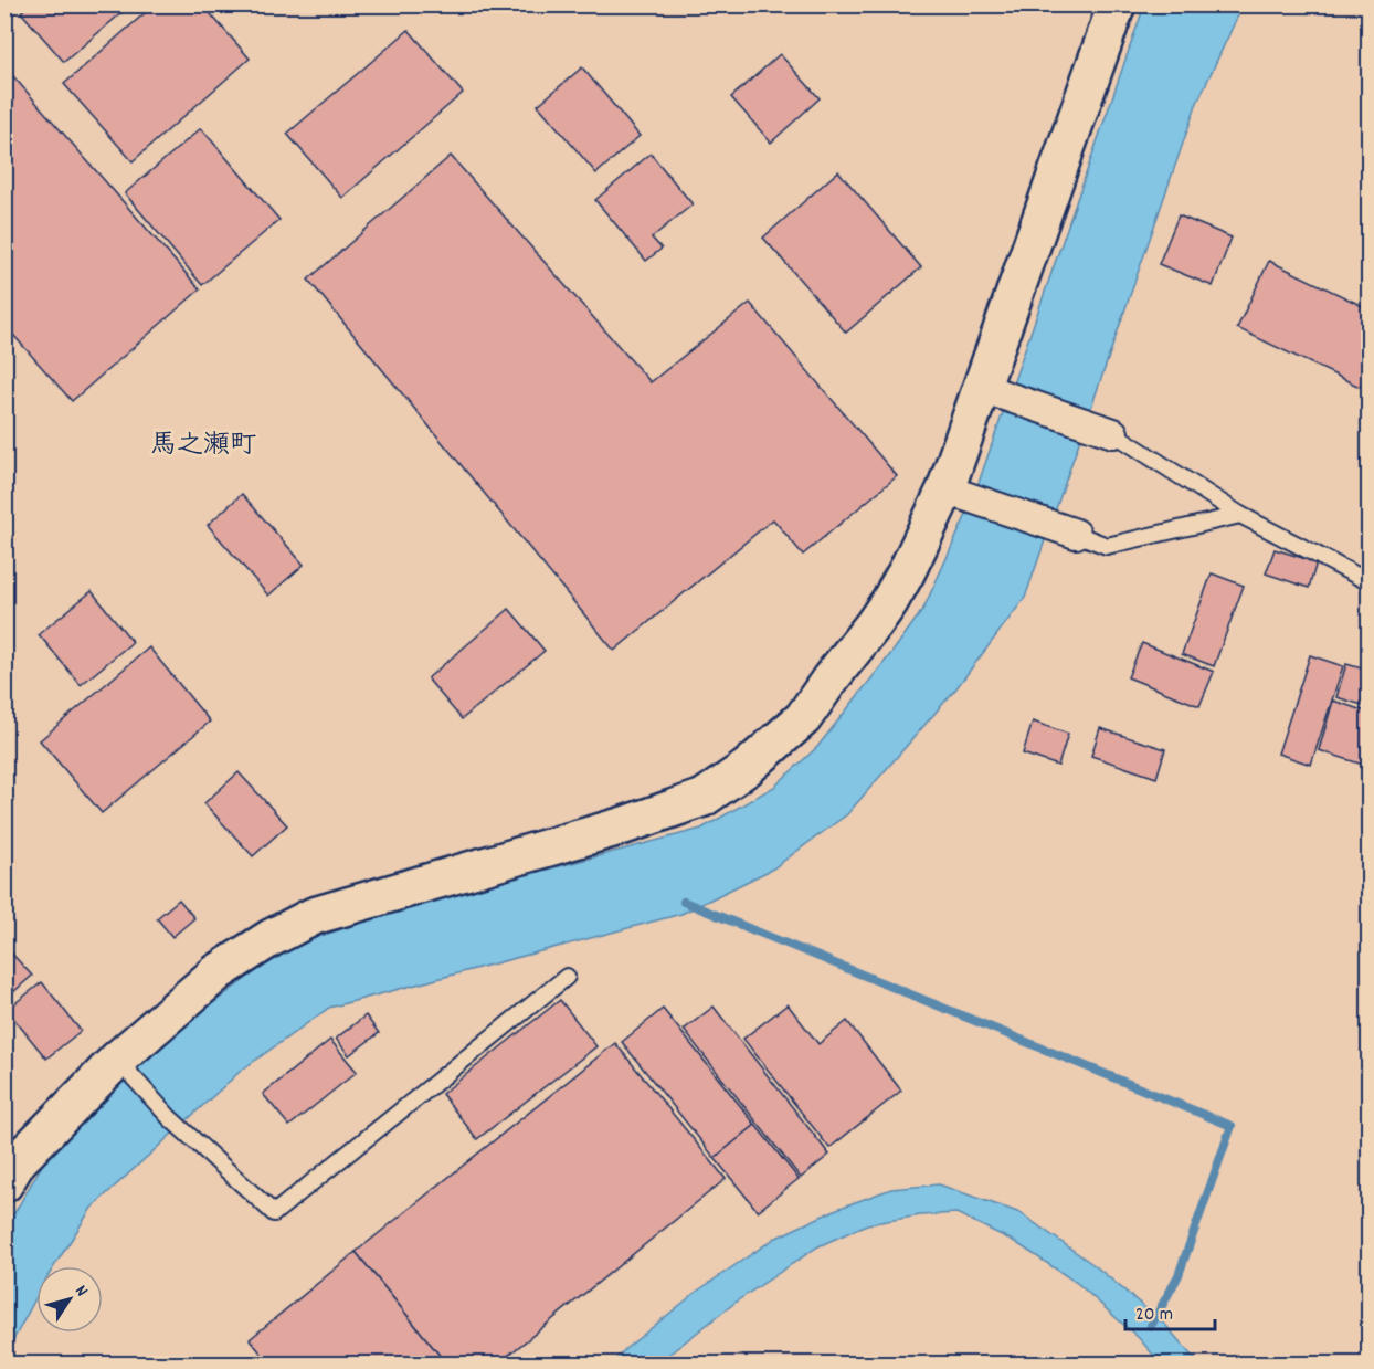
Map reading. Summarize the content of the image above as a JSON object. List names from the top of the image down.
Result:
{
  "districts": ["馬之瀬町"],
  "scale_bar": "20 m",
  "north": "top right"
}
